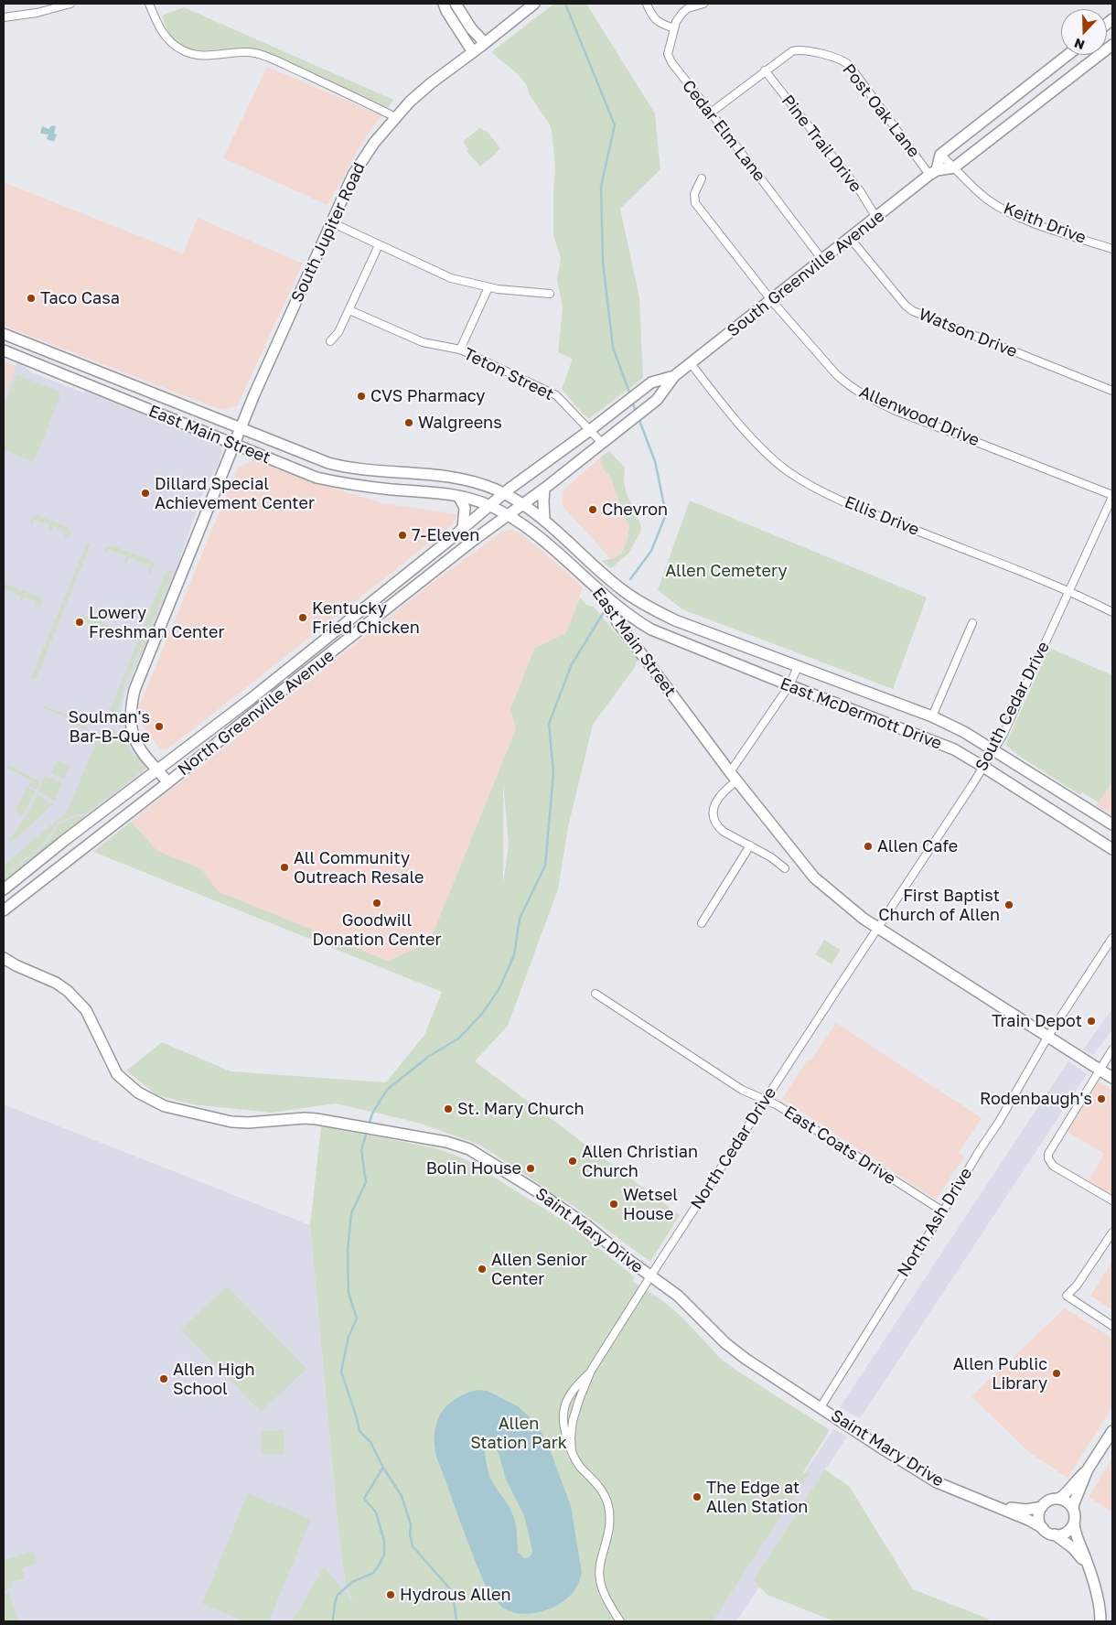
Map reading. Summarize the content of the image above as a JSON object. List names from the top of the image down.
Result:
{
  "streets": {
    "main road": [
      "South Jupiter Road",
      "South Greenville Avenue",
      "East Main Street",
      "North Greenville Avenue",
      "East McDermott Drive",
      "Saint Mary Drive"
    ],
    "street": [
      "Post Oak Lane",
      "Cedar Elm Lane",
      "Pine Trail Drive",
      "Keith Drive",
      "Watson Drive",
      "Teton Street",
      "Allenwood Drive",
      "Ellis Drive",
      "South Cedar Drive",
      "East Coats Drive",
      "North Cedar Drive",
      "North Ash Drive"
    ]
  },
  "crossings": [
    ["Post Oak Lane", "Cedar Elm Lane"],
    ["Post Oak Lane", "Pine Trail Drive"],
    ["Post Oak Lane", "South Greenville Avenue"],
    ["Cedar Elm Lane", "South Greenville Avenue"],
    ["Pine Trail Drive", "South Greenville Avenue"],
    ["South Jupiter Road", "East Main Street"],
    ["South Jupiter Road", "North Greenville Avenue"],
    ["South Greenville Avenue", "Watson Drive"],
    ["South Greenville Avenue", "Teton Street"],
    ["South Greenville Avenue", "Allenwood Drive"],
    ["South Greenville Avenue", "East Main Street"],
    ["South Greenville Avenue", "Ellis Drive"],
    ["South Greenville Avenue", "North Greenville Avenue"],
    ["Allenwood Drive", "South Cedar Drive"],
    ["East Main Street", "South Cedar Drive"],
    ["East Main Street", "North Greenville Avenue"],
    ["East Main Street", "East McDermott Drive"],
    ["East Main Street", "North Cedar Drive"],
    ["East Main Street", "North Ash Drive"],
    ["Ellis Drive", "South Cedar Drive"],
    ["South Cedar Drive", "East McDermott Drive"],
    ["South Cedar Drive", "North Cedar Drive"],
    ["East Coats Drive", "North Cedar Drive"],
    ["East Coats Drive", "North Ash Drive"],
    ["North Cedar Drive", "Saint Mary Drive"],
    ["North Ash Drive", "Saint Mary Drive"]
  ],
  "parks": ["Allen Cemetery", "Allen Station Park"],
  "places": [
    "Taco Casa",
    "CVS Pharmacy",
    "Walgreens",
    "Dillard Special Achievement Center",
    "Chevron",
    "7-Eleven",
    "Kentucky Fried Chicken",
    "Lowery Freshman Center",
    "Soulman's Bar-B-Que",
    "Allen Cafe",
    "All Community Outreach Resale",
    "Goodwill Donation Center",
    "First Baptist Church of Allen",
    "Train Depot",
    "Rodenbaugh's",
    "St. Mary Church",
    "Allen Christian Church",
    "Bolin House",
    "Wetsel House",
    "Allen Senior Center",
    "Allen Public Library",
    "Allen High School",
    "The Edge at Allen Station",
    "Hydrous Allen"
  ],
  "north": "bottom"
}
